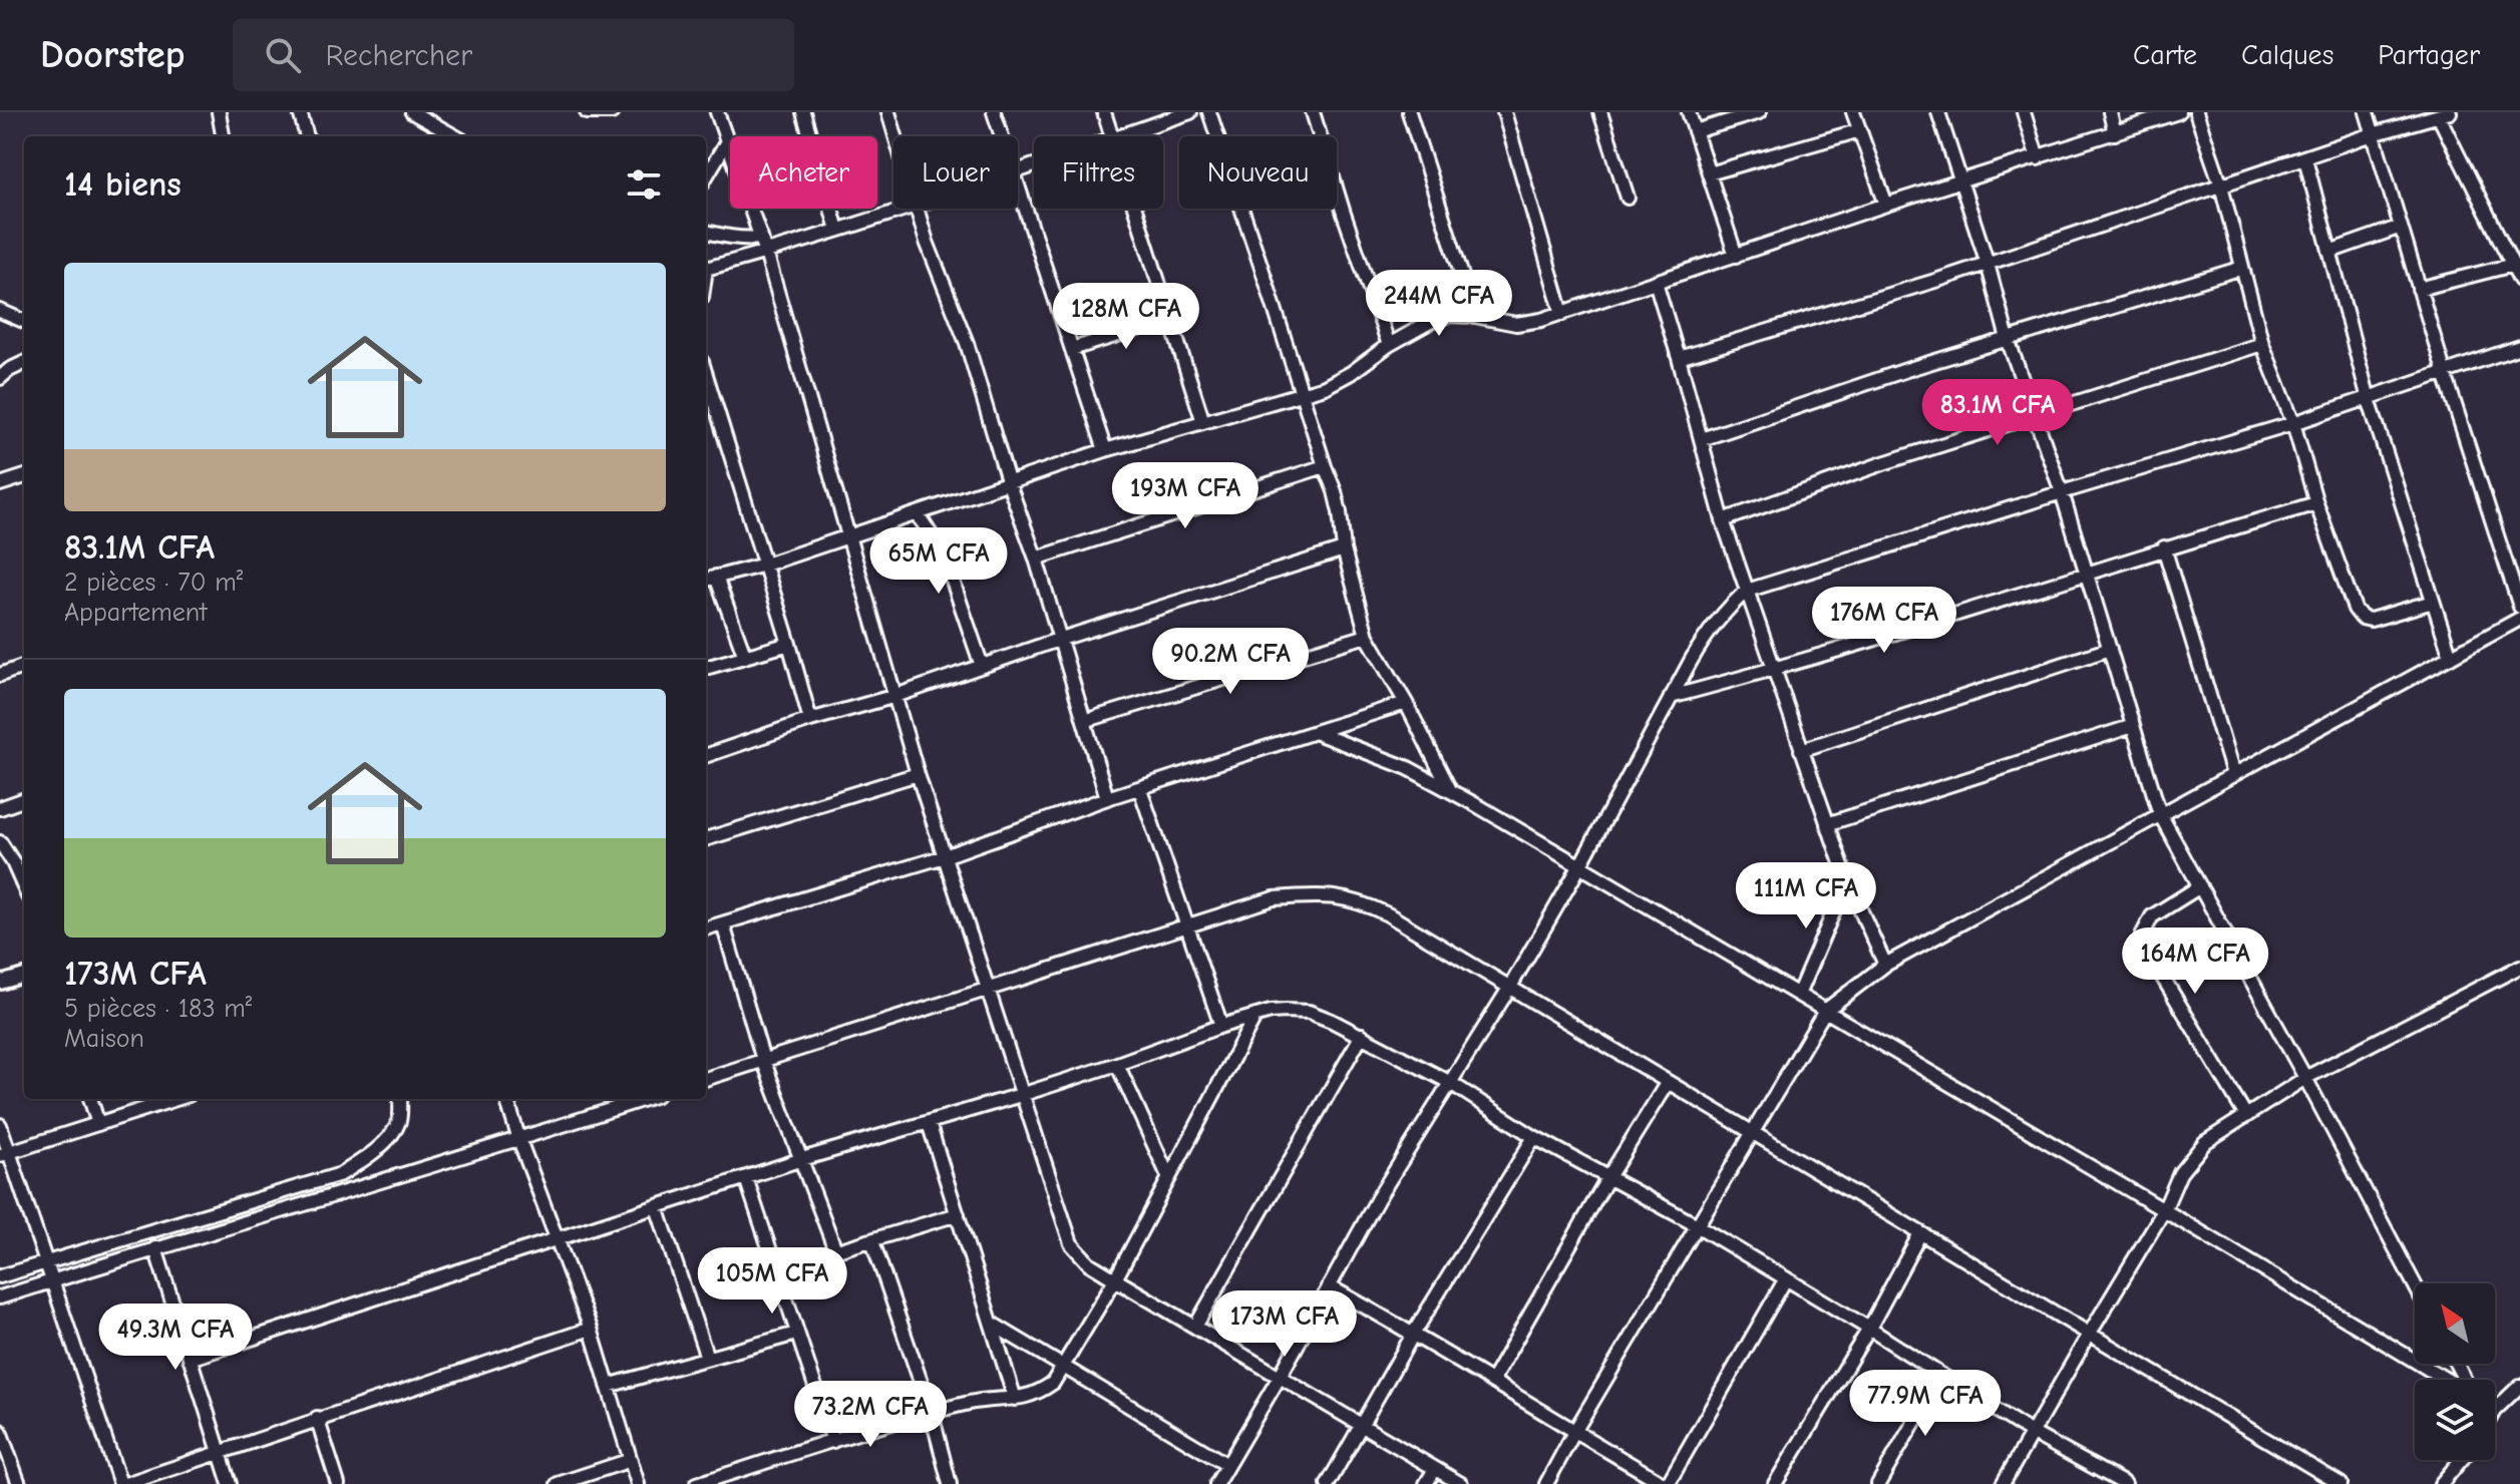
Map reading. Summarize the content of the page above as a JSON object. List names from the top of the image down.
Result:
{
  "north": "top left",
  "page": {
    "header": "Doorstep",
    "search": "Rechercher",
    "nav": ["Carte", "Calques", "Partager"],
    "chip": [
      "Acheter",
      "Louer",
      "Filtres",
      "Nouveau"
    ],
    "heading": "14 biens",
    "list": [
      {
        "name": "83.1M CFA",
        "note": "2 pièces · 70 m² · Appartement"
      },
      {
        "name": "173M CFA",
        "note": "5 pièces · 183 m² · Maison"
      }
    ],
    "price": [
      "244M CFA",
      "128M CFA",
      "83.1M CFA",
      "193M CFA",
      "65M CFA",
      "176M CFA",
      "90.2M CFA",
      "111M CFA",
      "164M CFA",
      "105M CFA",
      "173M CFA",
      "49.3M CFA",
      "77.9M CFA",
      "73.2M CFA"
    ]
  }
}
